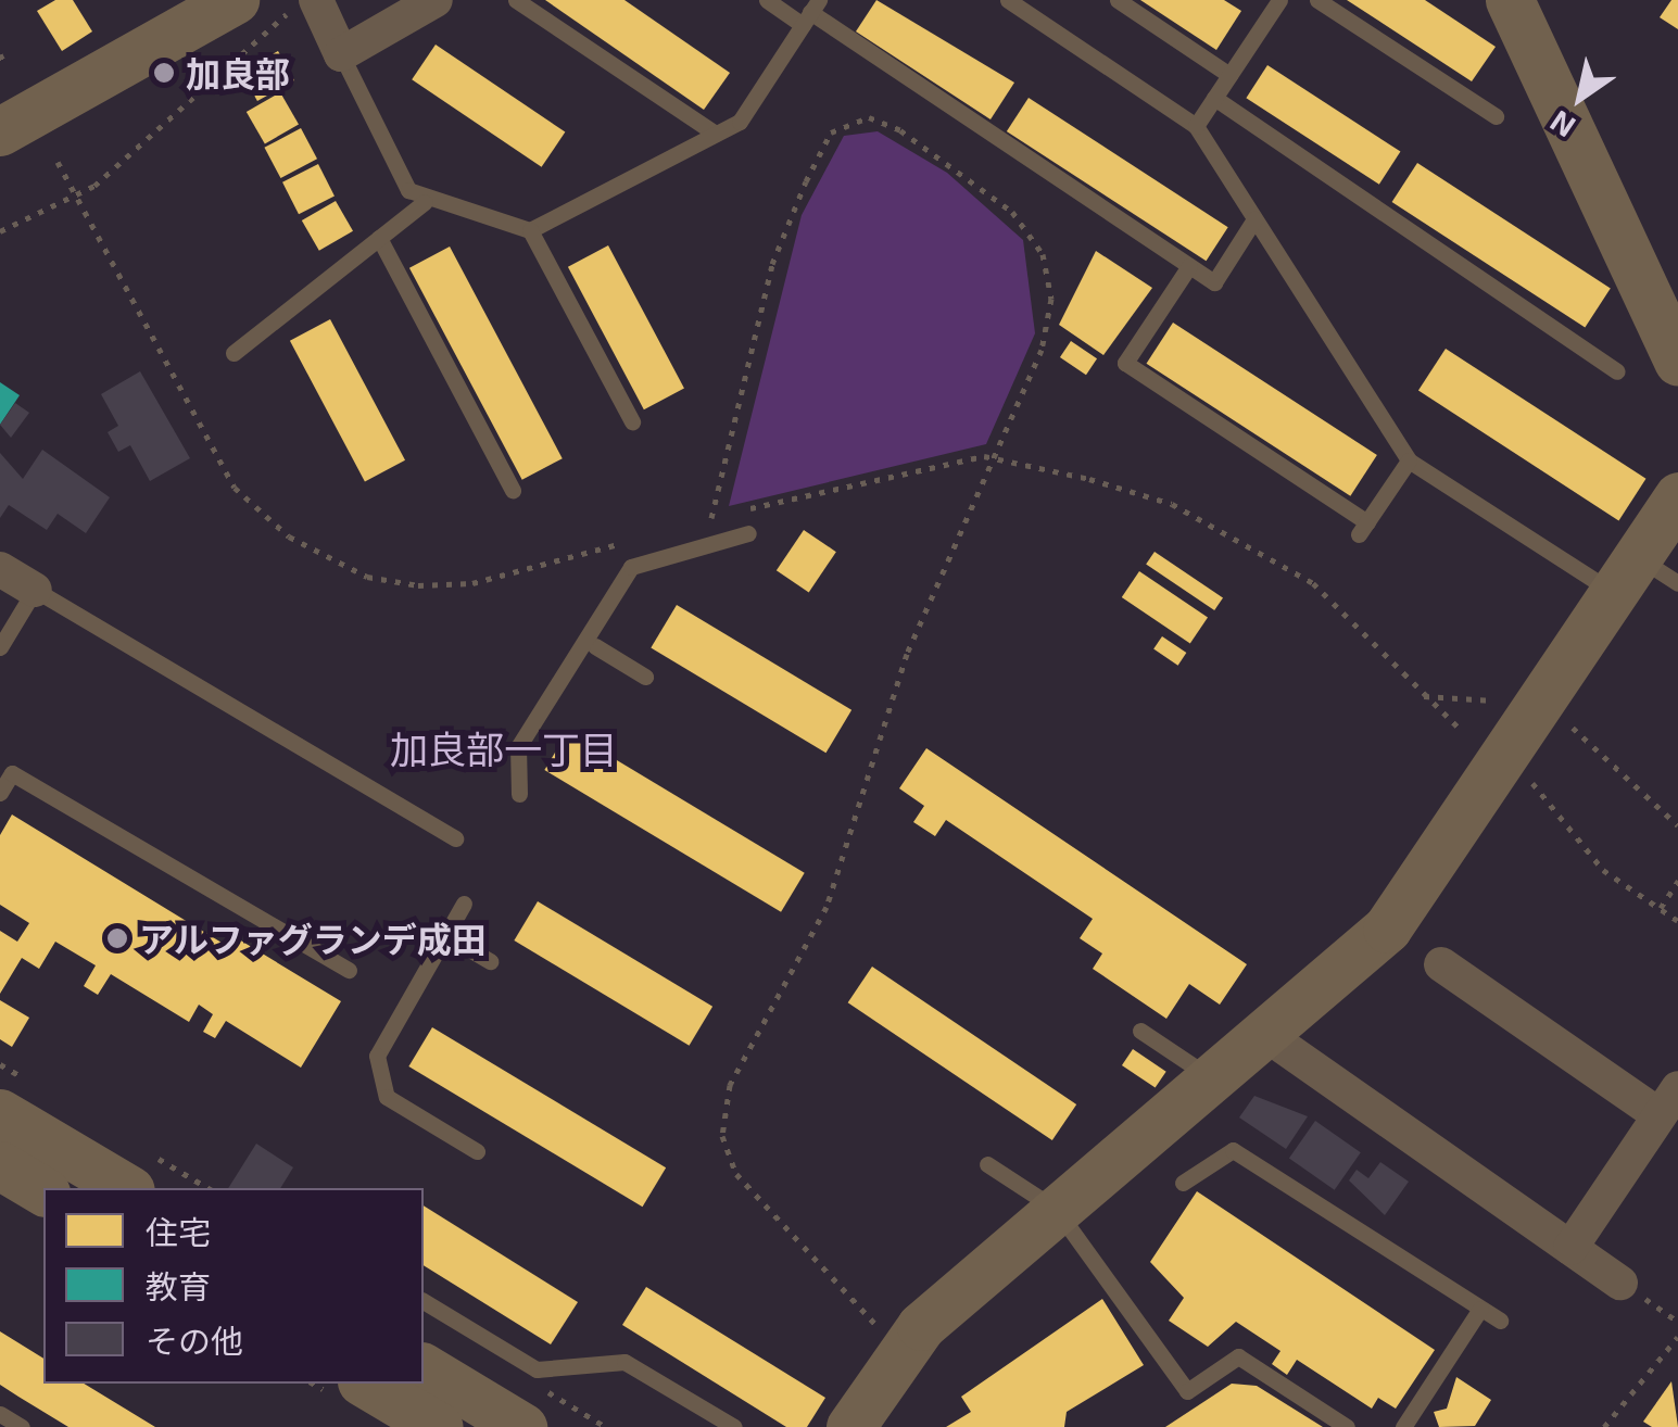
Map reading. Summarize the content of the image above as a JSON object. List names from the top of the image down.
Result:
{
  "districts": ["加良部一丁目"],
  "places": ["加良部", "アルファグランデ成田"],
  "legend": ["住宅", "教育", "その他"],
  "north": "bottom left"
}
